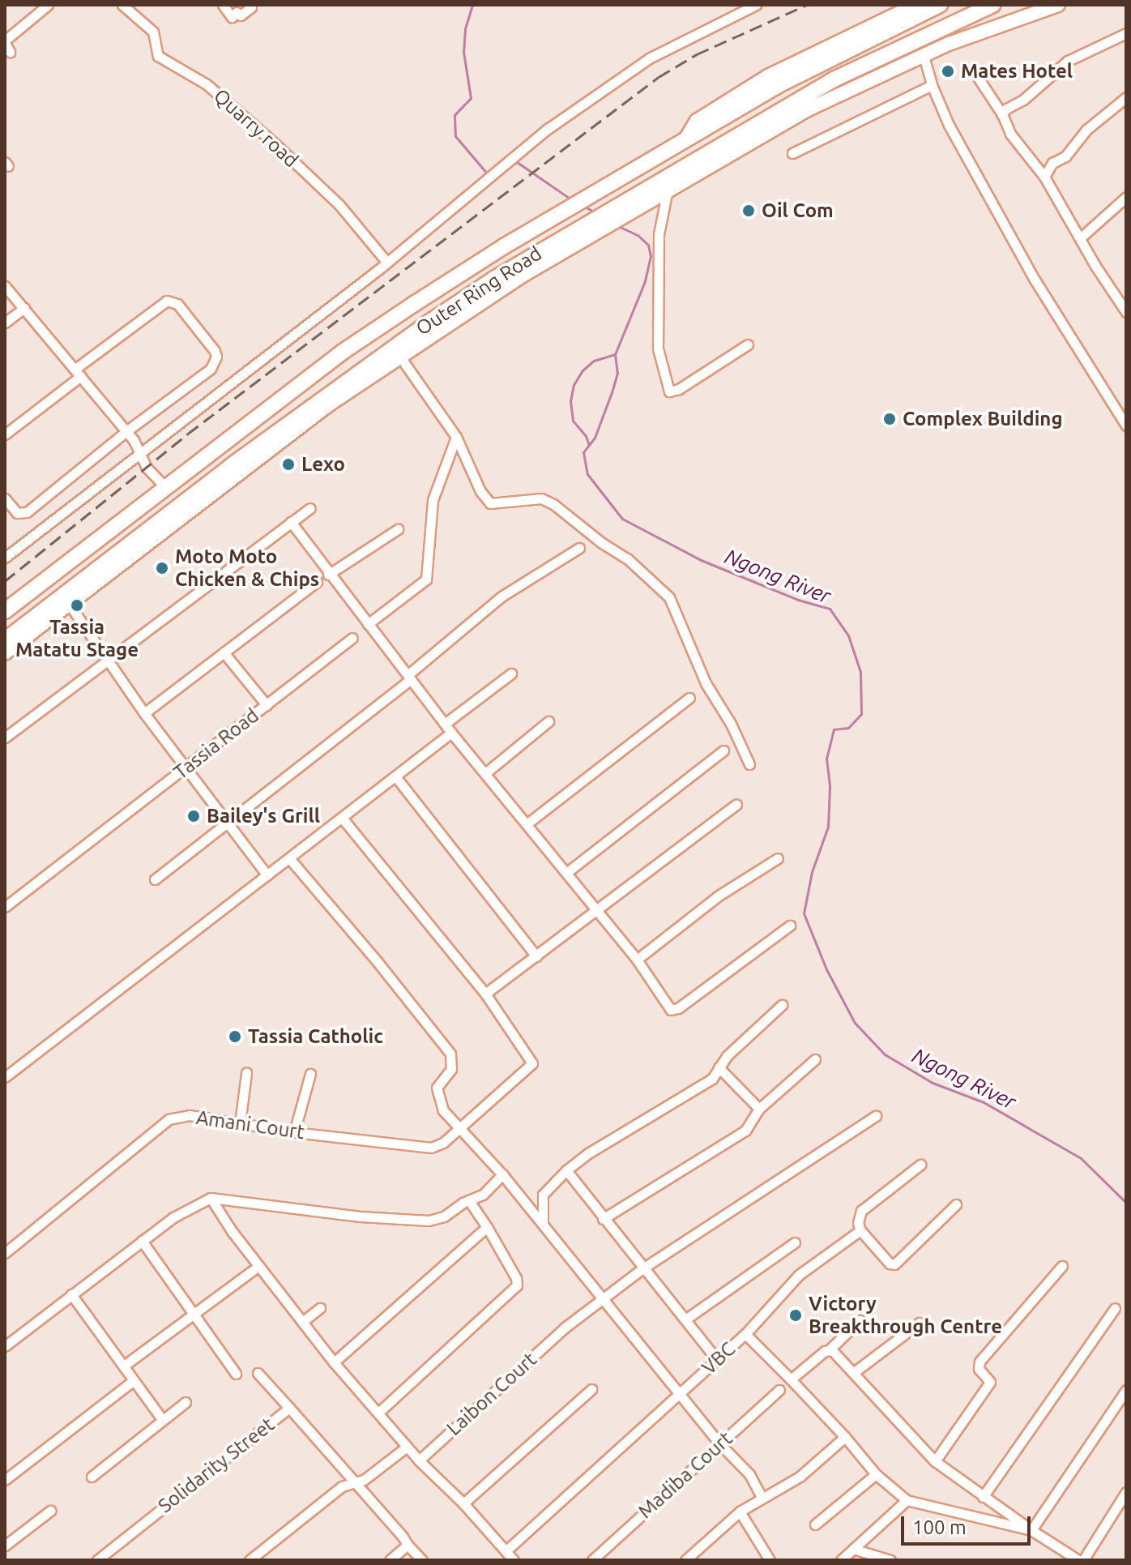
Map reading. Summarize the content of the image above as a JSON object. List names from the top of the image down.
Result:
{
  "streets": {
    "main road": ["Outer Ring Road"],
    "street": [
      "Quarry road",
      "Tassia Road",
      "Amani Court",
      "VBC",
      "Laibon Court",
      "Solidarity Street",
      "Madiba Court"
    ]
  },
  "water": ["Ngong River"],
  "places": [
    "Mates Hotel",
    "Oil Com",
    "Complex Building",
    "Lexo",
    "Moto Moto Chicken & Chips",
    "Tassia Matatu Stage",
    "Bailey's Grill",
    "Tassia Catholic",
    "Victory Breakthrough Centre"
  ],
  "scale_bar": "100 m"
}
